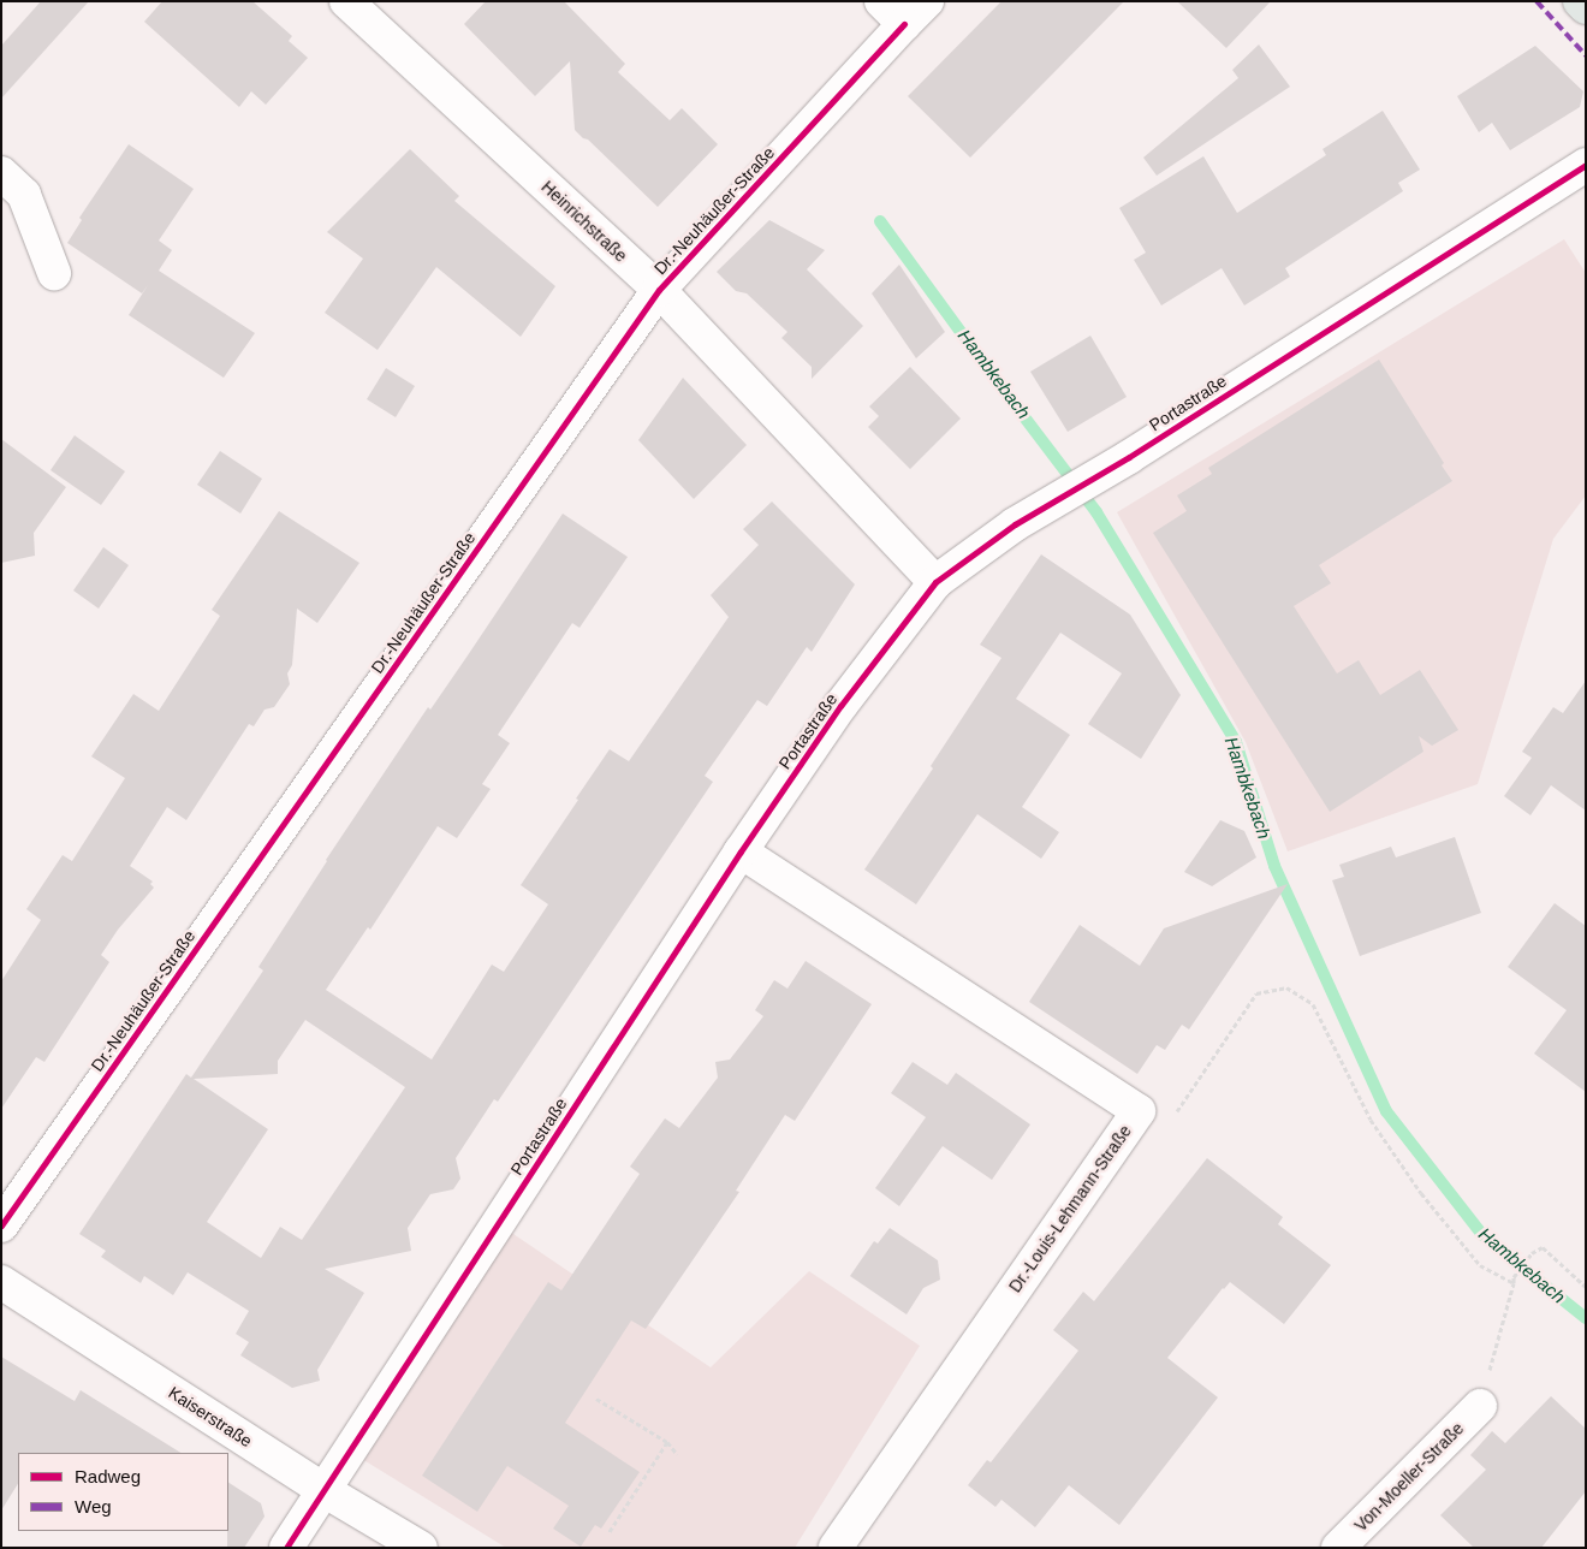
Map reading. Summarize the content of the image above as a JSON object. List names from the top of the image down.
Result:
{
  "streets": {
    "street": [
      "Dr.-Neuhäußer-Straße",
      "Heinrichstraße",
      "Portastraße",
      "Dr.-Louis-Lehmann-Straße",
      "Kaiserstraße",
      "Von-Moeller-Straße"
    ]
  },
  "crossings": [
    ["Dr.-Neuhäußer-Straße", "Heinrichstraße"],
    ["Heinrichstraße", "Portastraße"],
    ["Portastraße", "Dr.-Louis-Lehmann-Straße"],
    ["Portastraße", "Kaiserstraße"]
  ],
  "water": ["Hambkebach"],
  "legend": ["Radweg", "Weg"]
}
